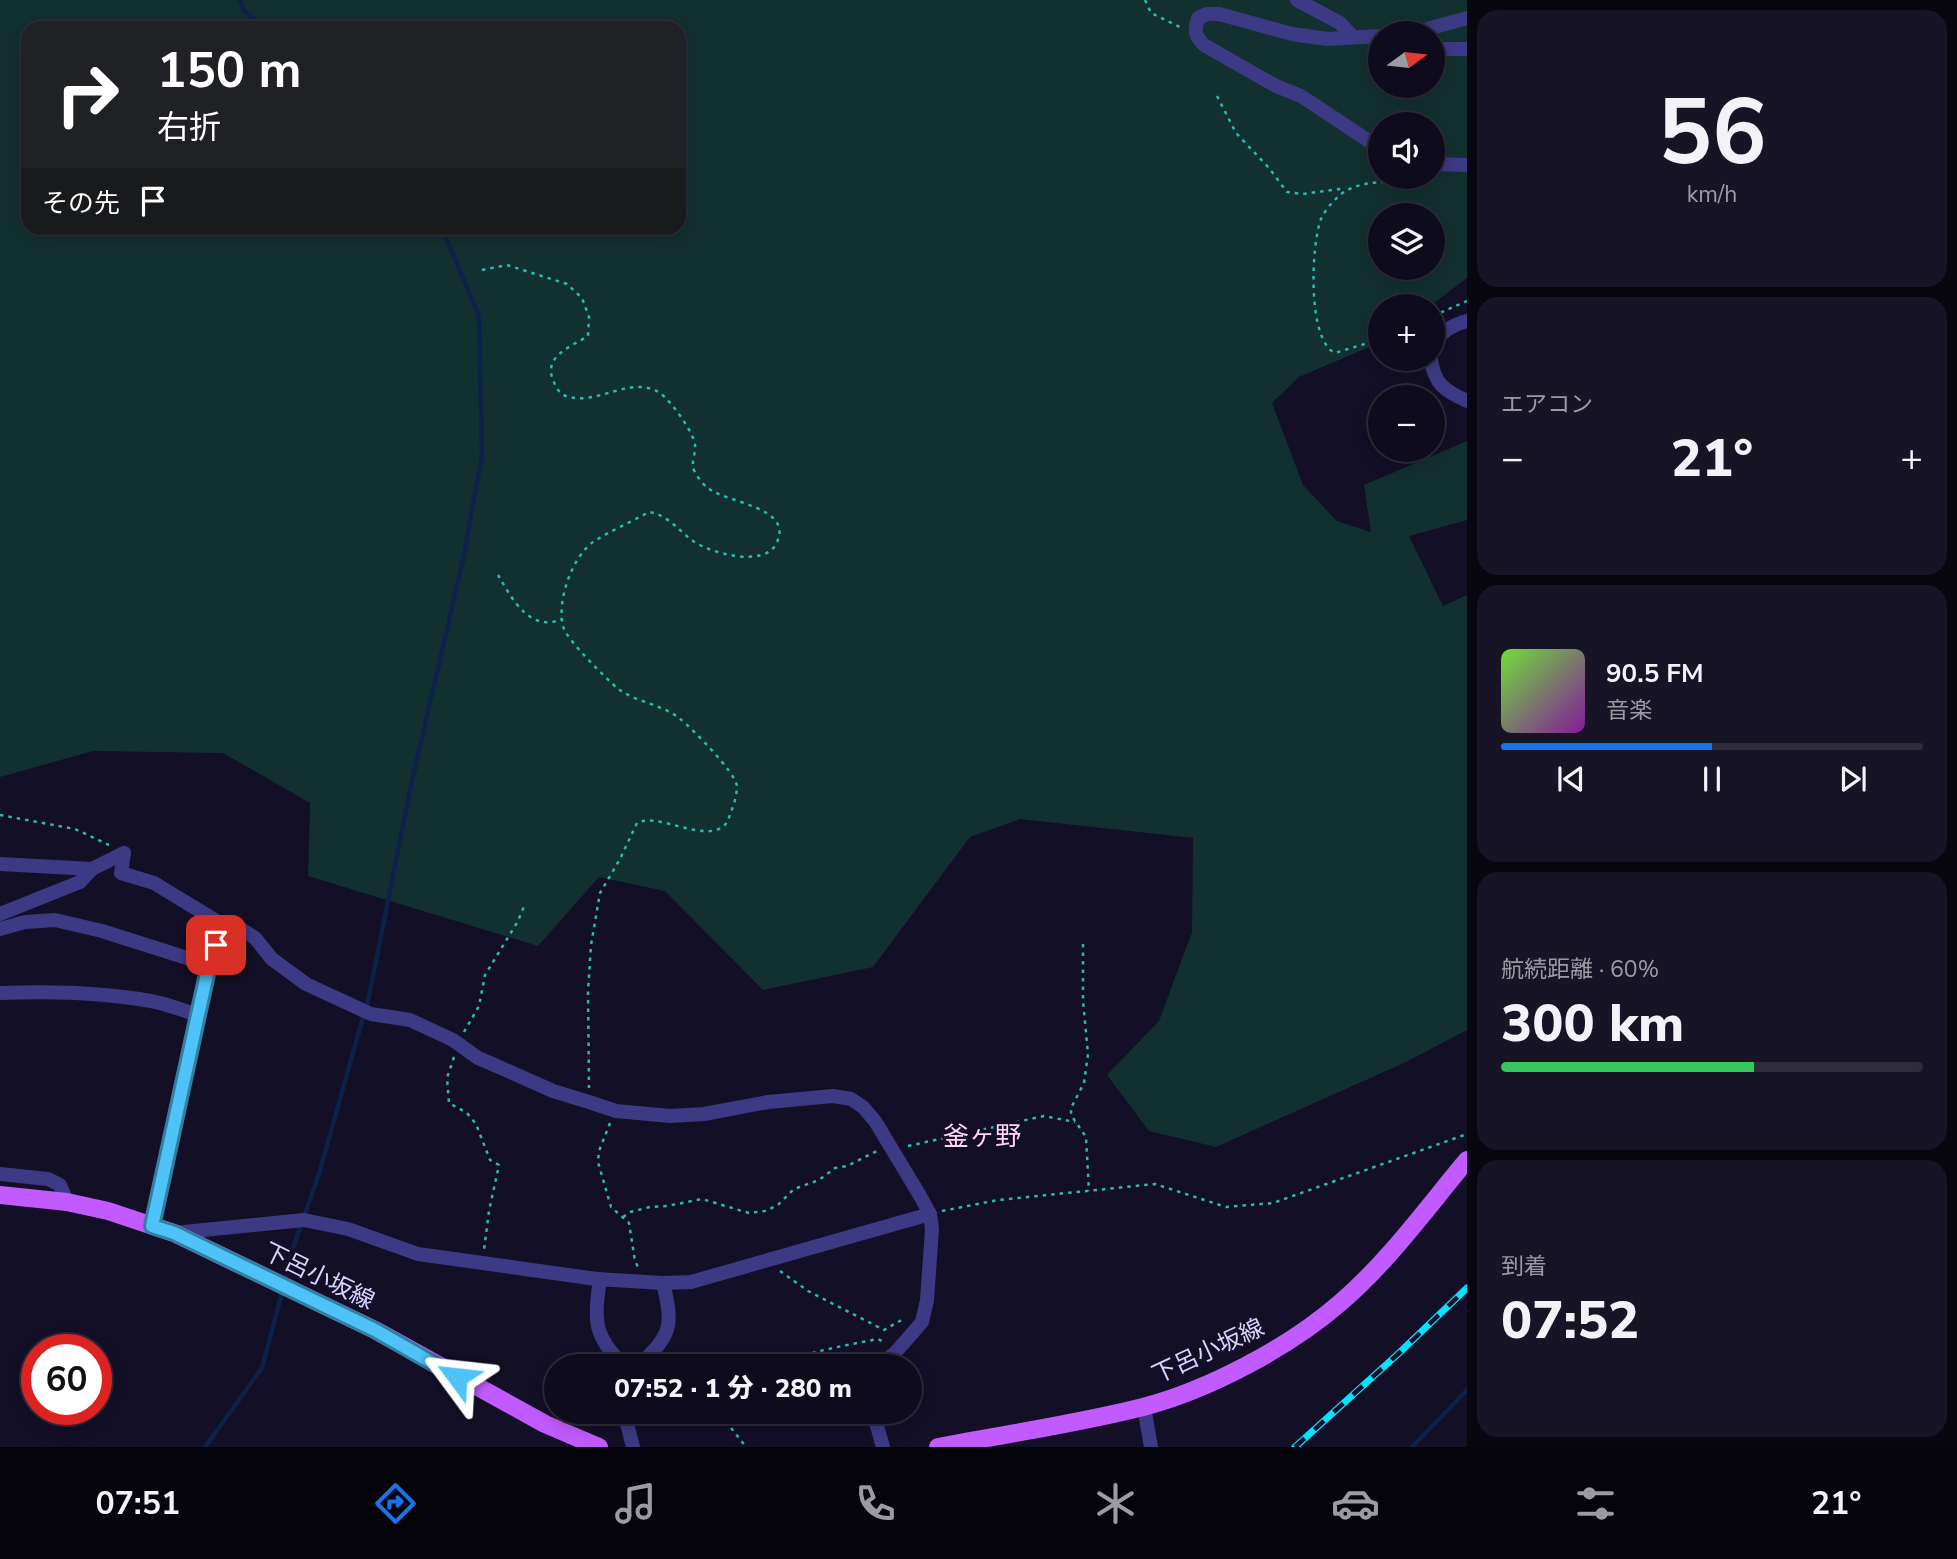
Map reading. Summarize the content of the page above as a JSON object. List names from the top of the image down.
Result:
{
  "streets": {
    "main road": ["下呂小坂線"]
  },
  "districts": ["釜ヶ野"],
  "north": "right",
  "page": {
    "tile": [
      ["56", "km/h"],
      "エアコン",
      ["航続距離 · 60%", "300 km"],
      ["到着", "07:52"]
    ],
    "map_buttons": ["+", "−"],
    "turn": ["150 m", "右折"],
    "then": "その先",
    "heat": ["−", "21°", "+"],
    "song": ["90.5 FM", "音楽"],
    "limit": "60",
    "trip": "07:52 · 1 分 · 280 m",
    "tabs": ["07:51", "21°"]
  }
}
